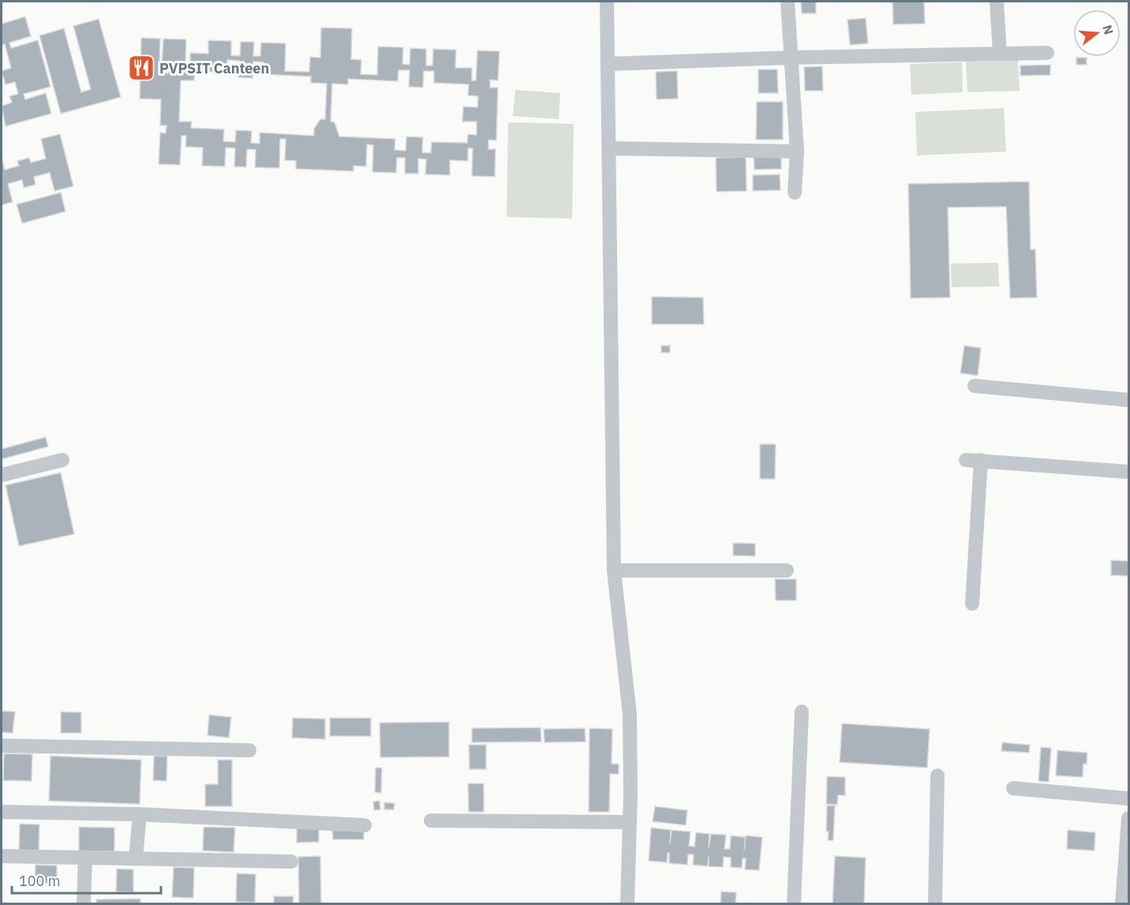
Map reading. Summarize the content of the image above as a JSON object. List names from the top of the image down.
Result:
{
  "places": {
    "restaurant": ["PVPSIT Canteen"]
  },
  "scale_bar": "100 m",
  "north": "right"
}
